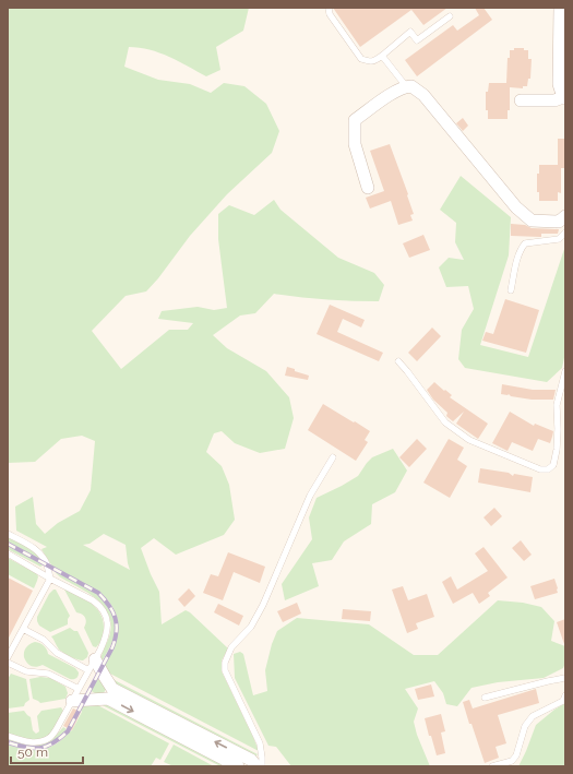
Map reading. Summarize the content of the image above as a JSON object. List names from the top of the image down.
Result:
{
  "scale_bar": "50 m"
}
